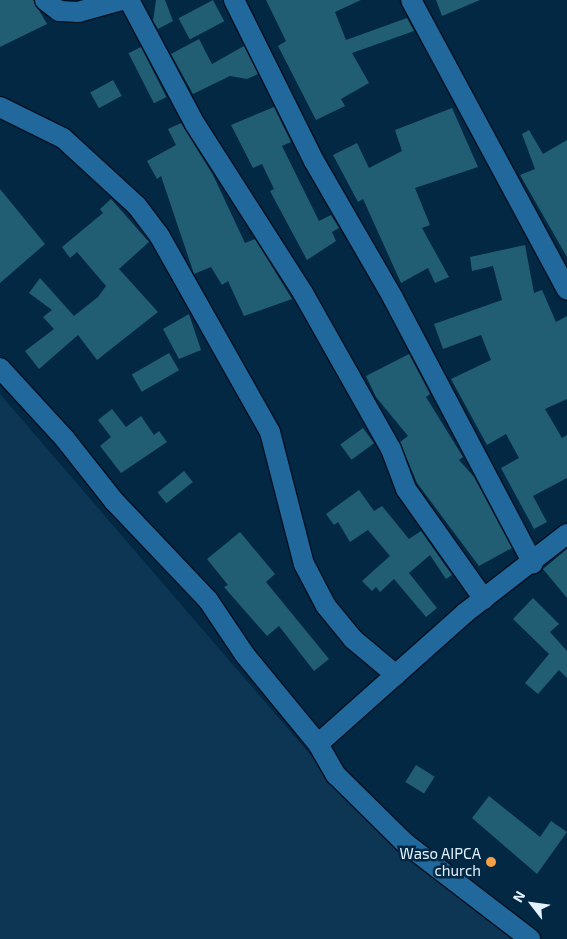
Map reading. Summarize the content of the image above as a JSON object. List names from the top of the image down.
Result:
{
  "places": ["Waso AIPCA church"],
  "north": "top left"
}
